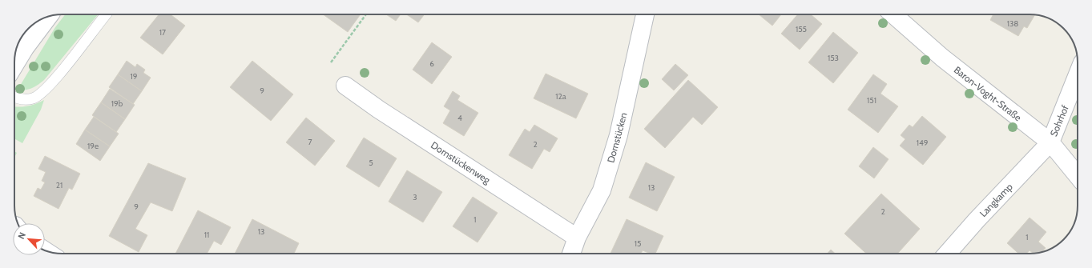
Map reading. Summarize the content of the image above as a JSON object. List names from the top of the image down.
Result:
{
  "streets": {
    "street": [
      "Baron-Voght-Straße",
      "Sohrhof",
      "Dornstücken",
      "Dornstückenweg",
      "Langkamp"
    ]
  },
  "crossings": [
    ["Baron-Voght-Straße", "Sohrhof"],
    ["Baron-Voght-Straße", "Langkamp"],
    ["Sohrhof", "Langkamp"],
    ["Dornstücken", "Dornstückenweg"]
  ],
  "house_numbers": [
    "138",
    "155",
    "17",
    "153",
    "6",
    "19",
    "9",
    "12a",
    "151",
    "19b",
    "4",
    "7",
    "149",
    "2",
    "19e",
    "5",
    "21",
    "13",
    "3",
    "9",
    "2",
    "1",
    "13",
    "11",
    "1",
    "15"
  ],
  "north": "top left"
}
